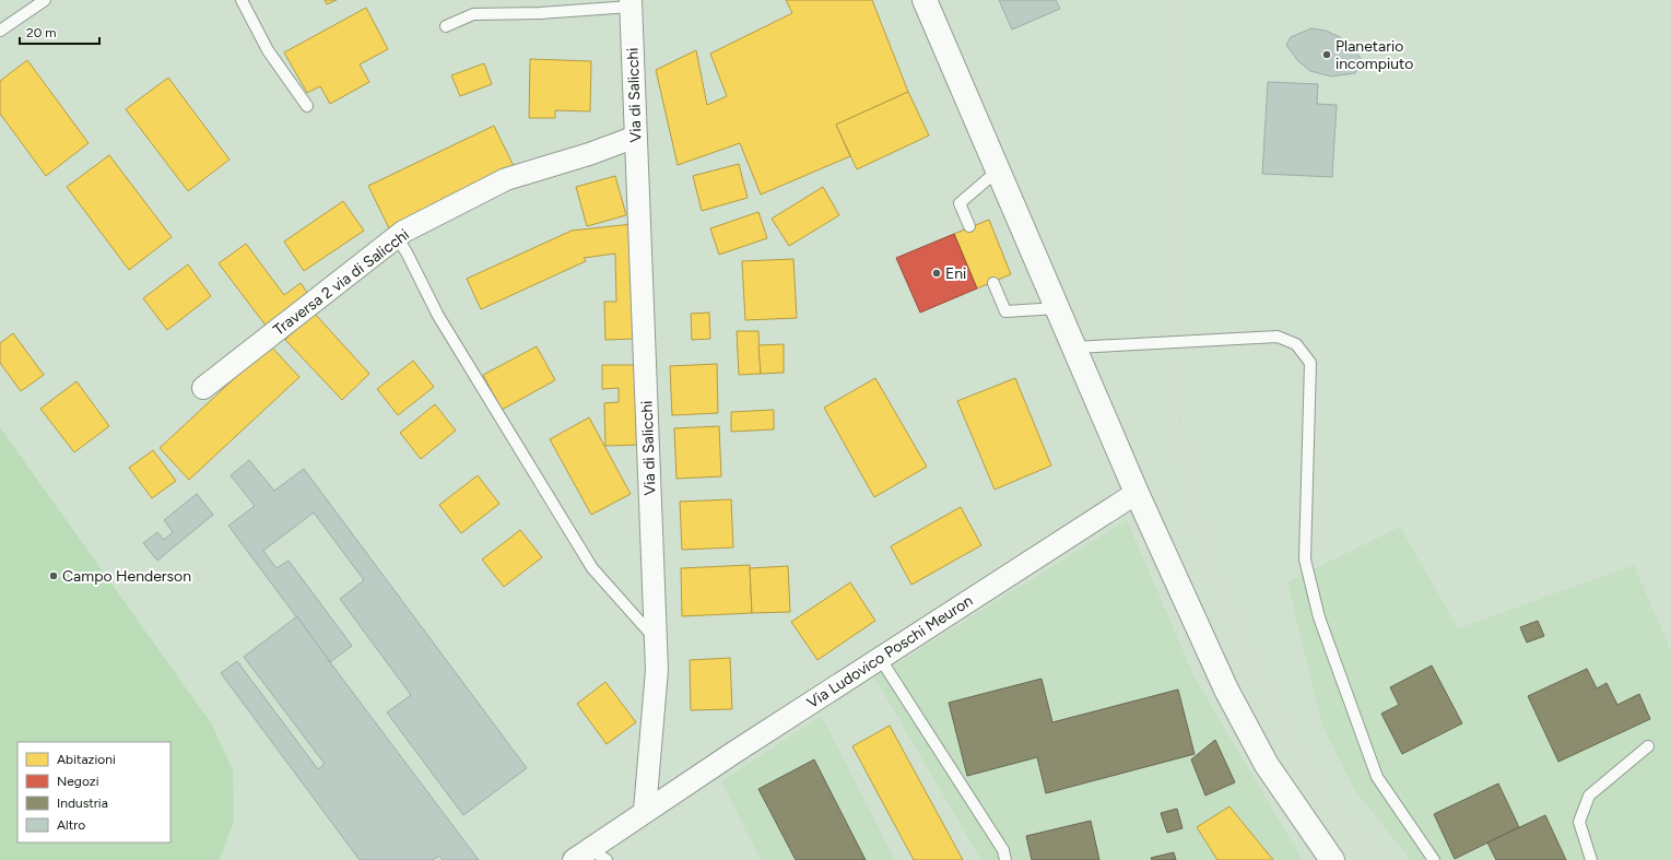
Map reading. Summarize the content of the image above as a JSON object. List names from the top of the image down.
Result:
{
  "streets": {
    "street": ["Via di Salicchi", "Traversa 2 via di Salicchi", "Via Ludovico Poschi Meuron"]
  },
  "crossings": [
    ["Via di Salicchi", "Traversa 2 via di Salicchi"],
    ["Via di Salicchi", "Via Ludovico Poschi Meuron"]
  ],
  "places": ["Planetario incompiuto", "Eni", "Campo Henderson"],
  "legend": [
    "Abitazioni",
    "Negozi",
    "Industria",
    "Altro"
  ],
  "scale_bar": "20 m"
}
